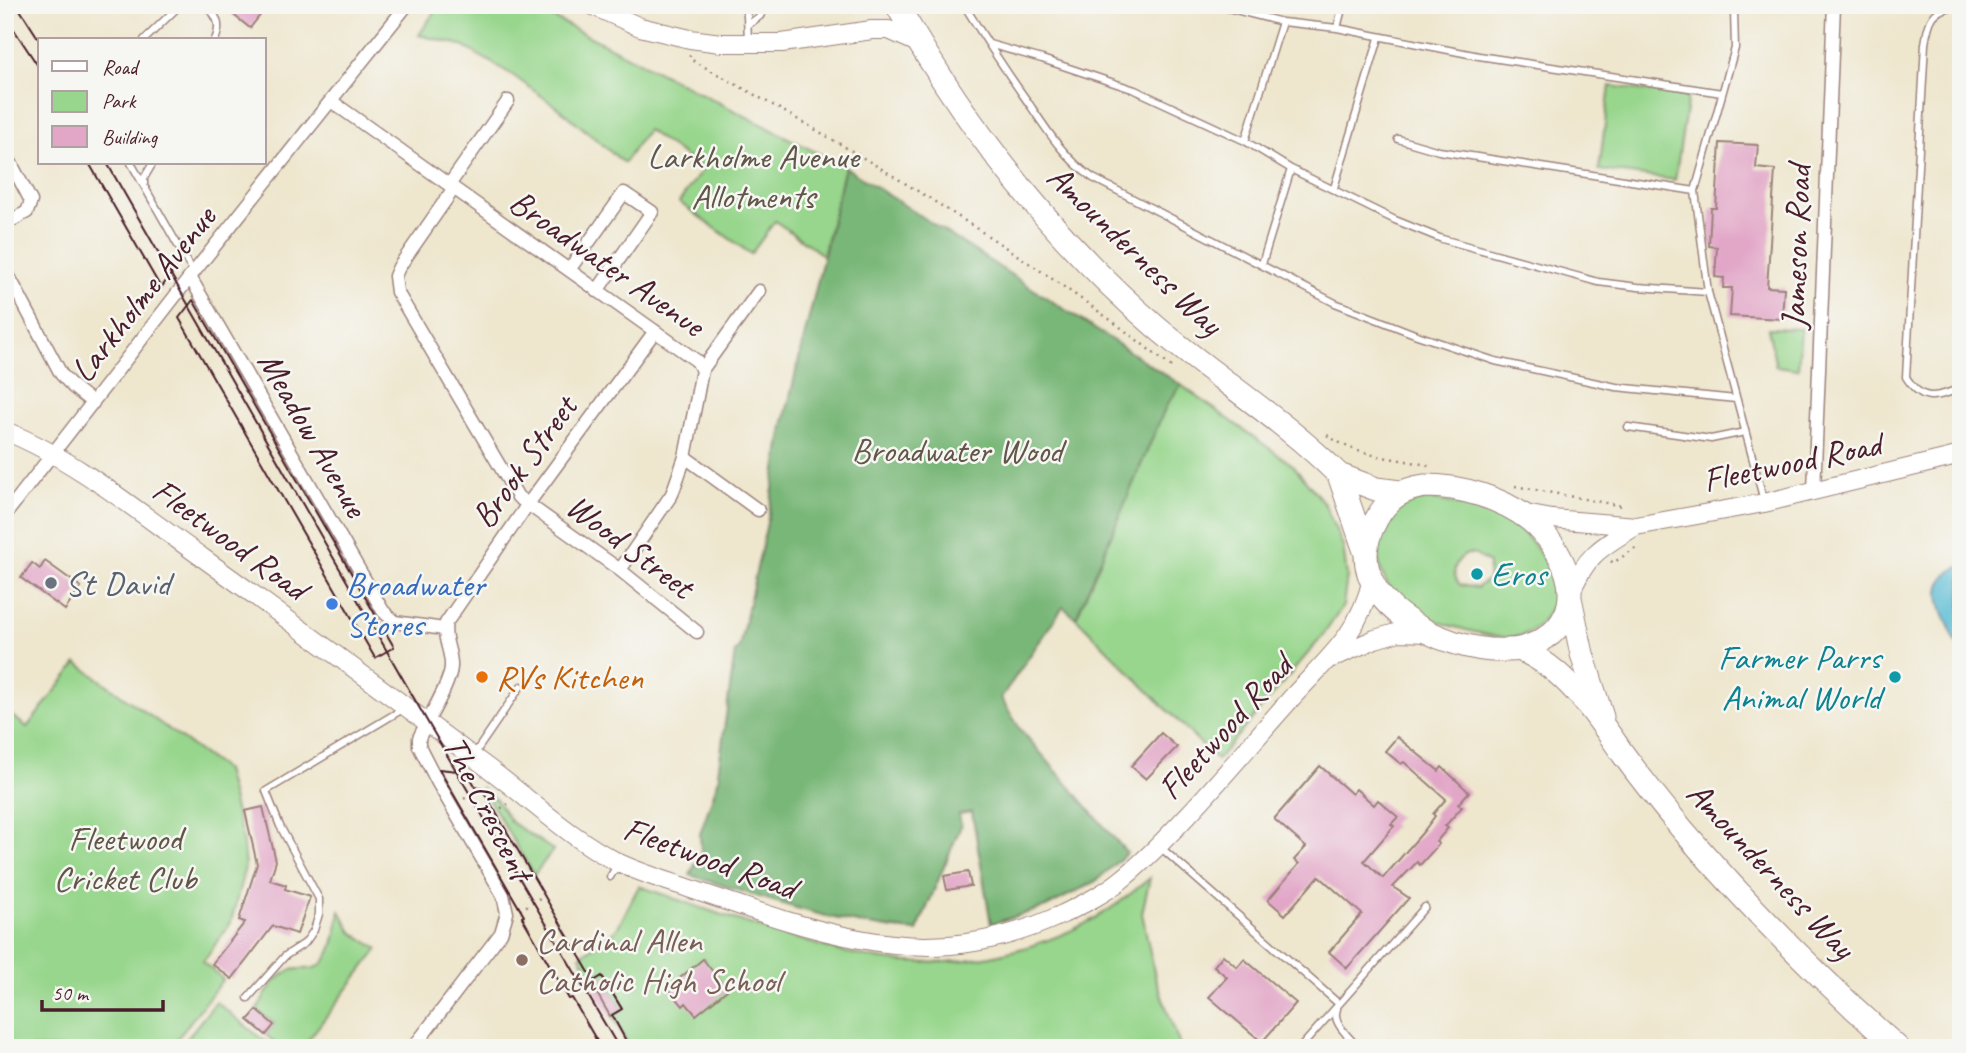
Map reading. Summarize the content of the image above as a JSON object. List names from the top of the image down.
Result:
{
  "streets": {
    "highway": ["Amounderness Way"],
    "street": [
      "Jameson Road",
      "Broadwater Avenue",
      "Larkholme Avenue",
      "Meadow Avenue",
      "Brook Street",
      "Fleetwood Road",
      "Wood Street",
      "The Crescent"
    ]
  },
  "crossings": [
    ["Jameson Road", "Fleetwood Road"],
    ["Amounderness Way", "Fleetwood Road"],
    ["Broadwater Avenue", "Larkholme Avenue"],
    ["Broadwater Avenue", "Brook Street"],
    ["Broadwater Avenue", "Wood Street"],
    ["Larkholme Avenue", "Meadow Avenue"],
    ["Larkholme Avenue", "Fleetwood Road"],
    ["Meadow Avenue", "Brook Street"],
    ["Brook Street", "Wood Street"],
    ["Fleetwood Road", "The Crescent"]
  ],
  "parks": ["Larkholme Avenue Allotments", "Broadwater Wood", "Fleetwood Cricket Club"],
  "places": [
    "Eros",
    "St David",
    "Broadwater Stores",
    "RVs Kitchen",
    "Farmer Parrs Animal World",
    "Cardinal Allen Catholic High School"
  ],
  "legend": ["Road", "Park", "Building"],
  "scale_bar": "50 m"
}
